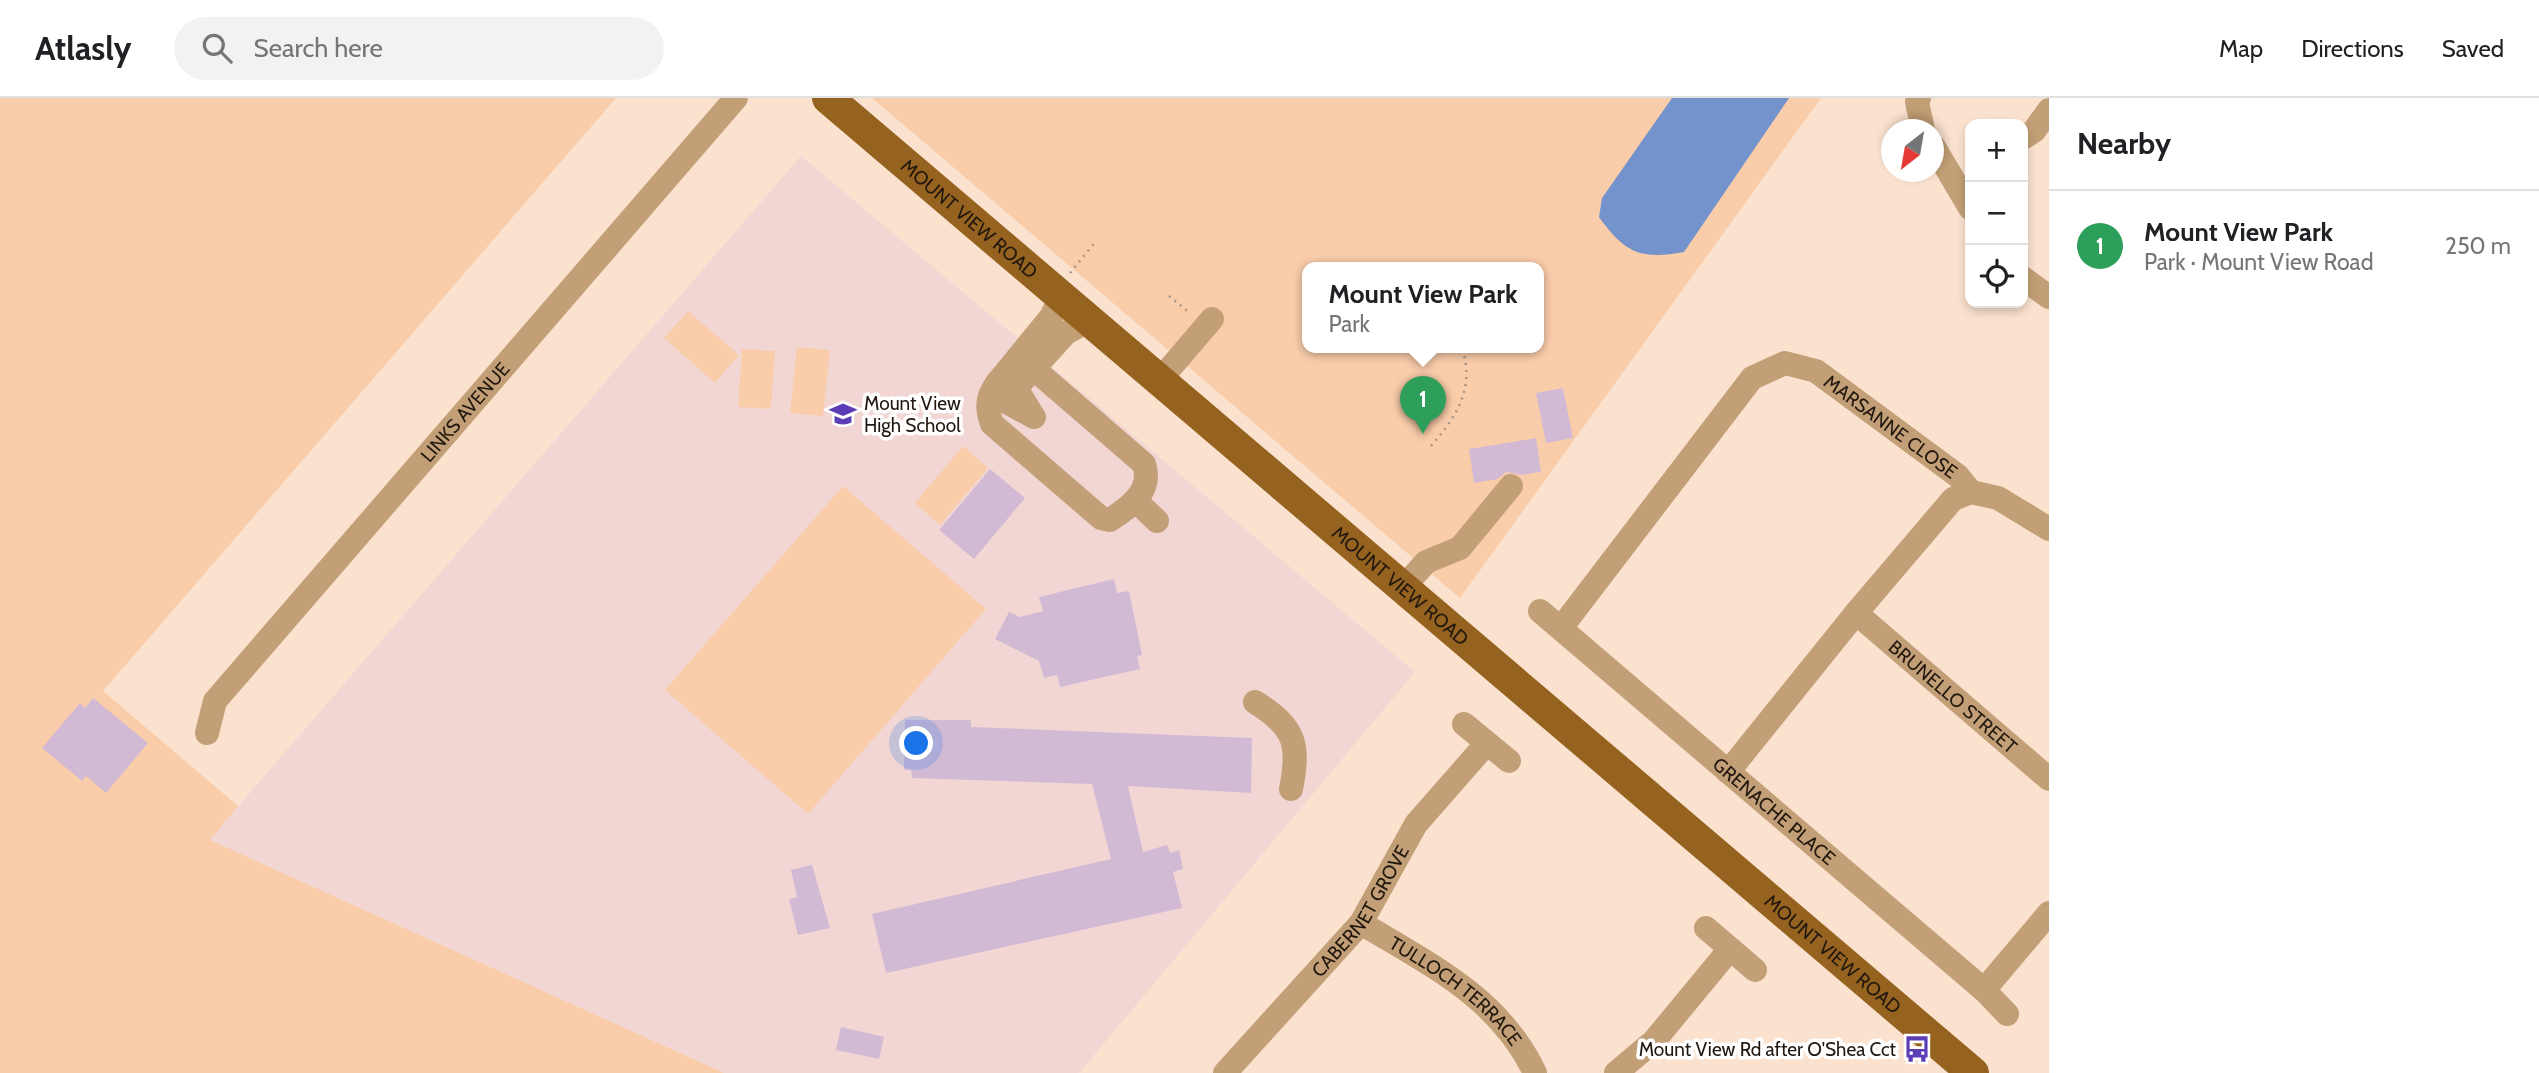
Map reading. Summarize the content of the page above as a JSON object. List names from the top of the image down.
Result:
{
  "streets": {
    "main road": ["MOUNT VIEW ROAD"],
    "street": [
      "LINKS AVENUE",
      "MARSANNE CLOSE",
      "BRUNELLO STREET",
      "GRENACHE PLACE",
      "CABERNET GROVE",
      "TULLOCH TERRACE"
    ]
  },
  "crossings": [
    ["MARSANNE CLOSE", "BRUNELLO STREET"],
    ["MARSANNE CLOSE", "GRENACHE PLACE"],
    ["CABERNET GROVE", "TULLOCH TERRACE"]
  ],
  "places": {
    "school or university": ["Mount View High School"],
    "bus stop": ["Mount View Rd after O'Shea Cct"]
  },
  "north": "bottom left",
  "page": {
    "header": "Atlasly",
    "search": "Search here",
    "nav": ["Map", "Directions", "Saved"],
    "heading": "Nearby",
    "map_buttons": ["+", "−"],
    "list": [
      {
        "mark": "1",
        "name": "Mount View Park",
        "note": "Park · Mount View Road",
        "value": "250 m"
      }
    ],
    "popup": ["Mount View Park", "Park"],
    "pins": "1"
  }
}
